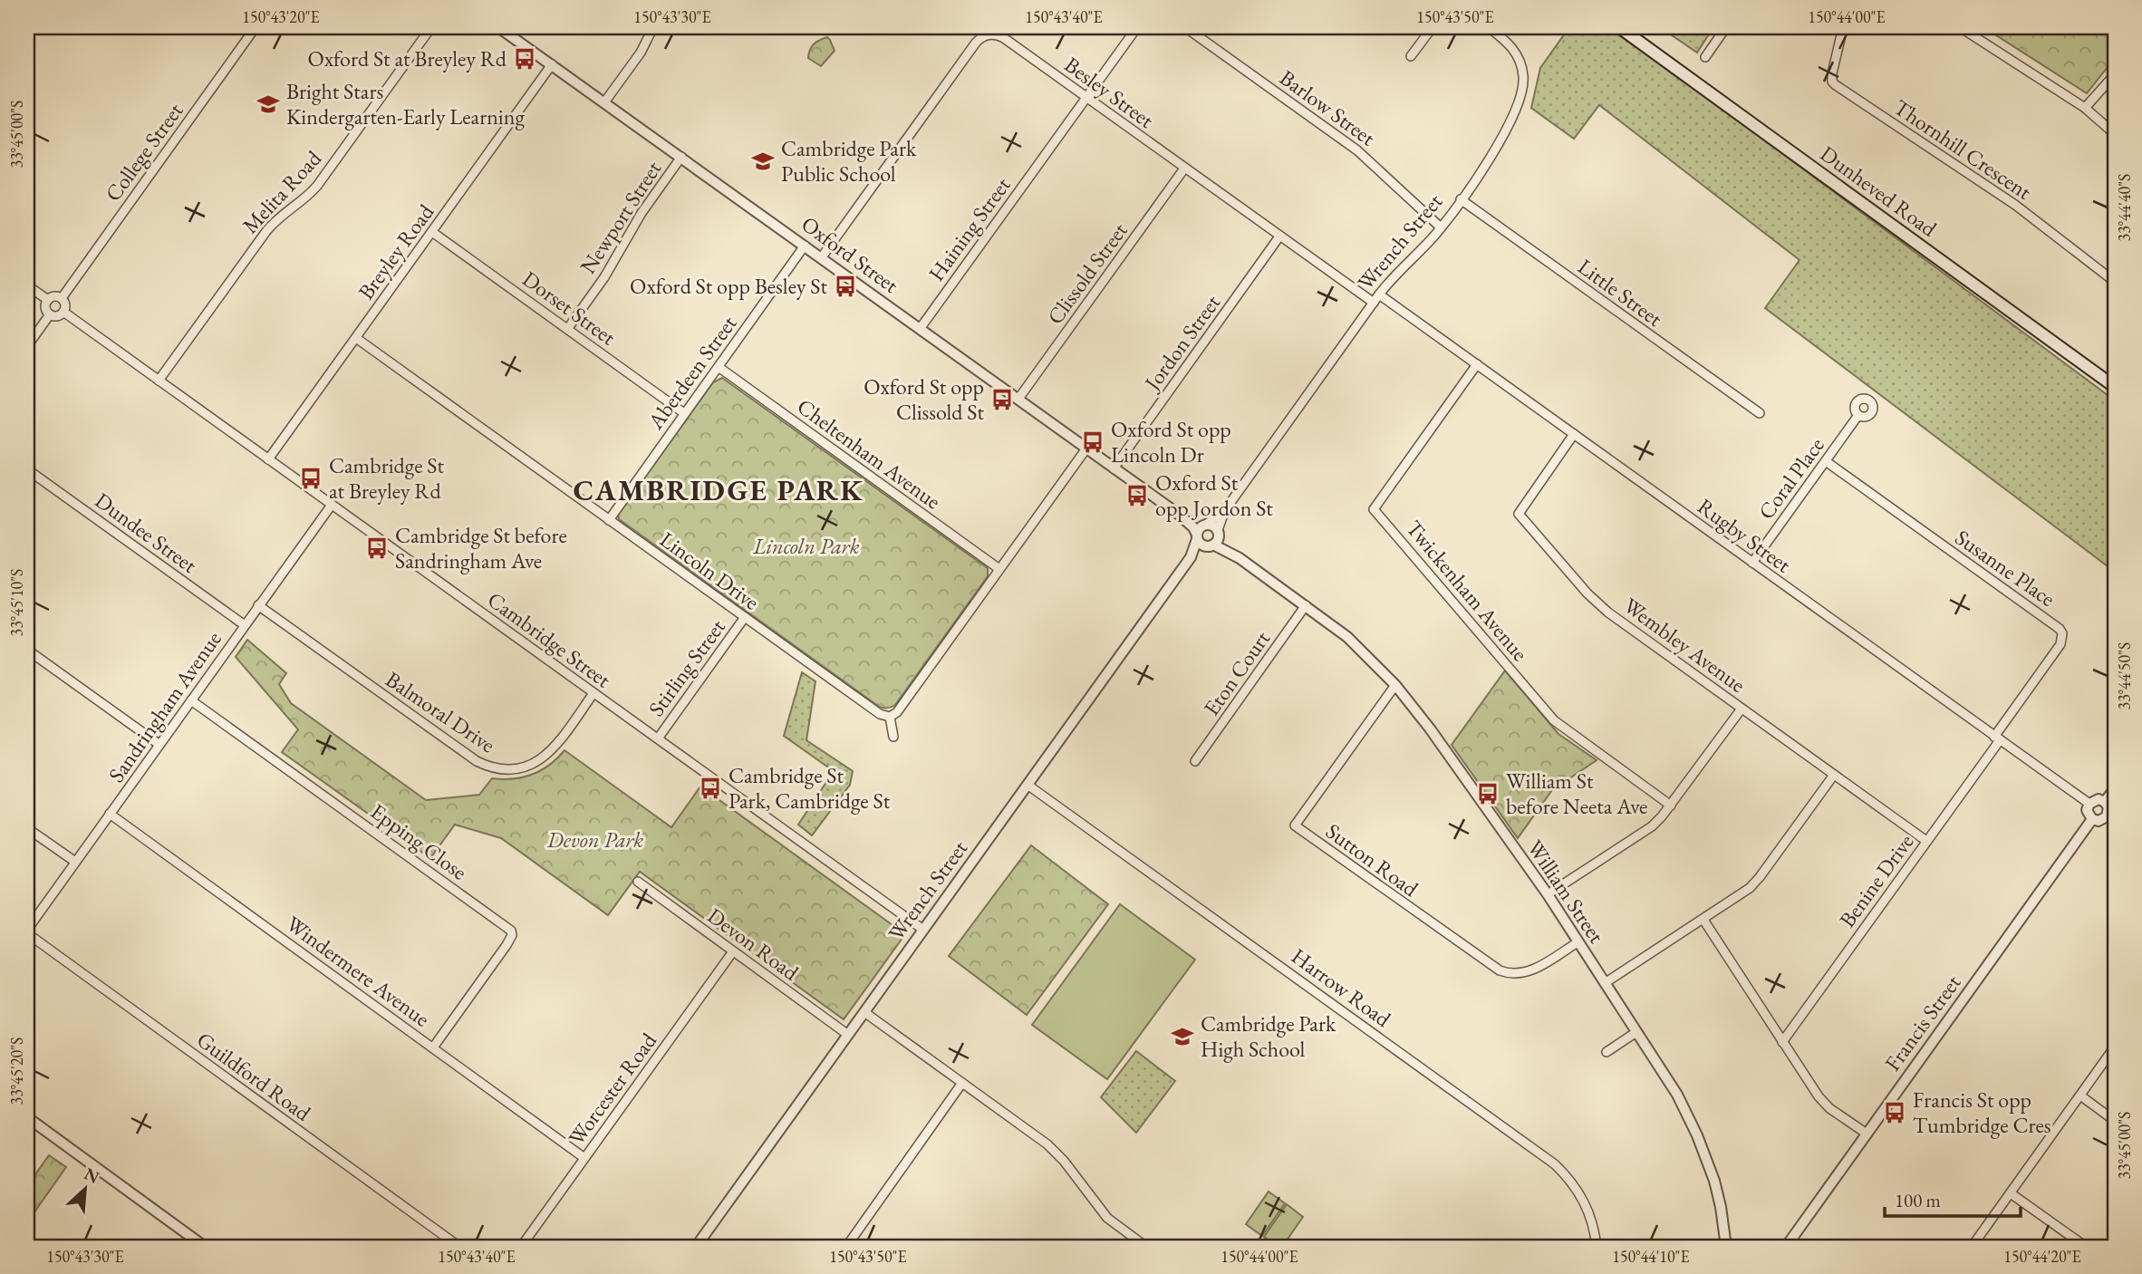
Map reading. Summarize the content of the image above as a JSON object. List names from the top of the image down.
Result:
{
  "streets": {
    "main road": ["Dunheved Road"],
    "street": [
      "Besley Street",
      "Barlow Street",
      "Thornhill Crescent",
      "College Street",
      "Melita Road",
      "Newport Street",
      "Haining Street",
      "Wrench Street",
      "Breyley Road",
      "Oxford Street",
      "Clissold Street",
      "Little Street",
      "Dorset Street",
      "Jordon Street",
      "Aberdeen Street",
      "Cheltenham Avenue",
      "Coral Place",
      "Dundee Street",
      "Rugby Street",
      "Susanne Place",
      "Lincoln Drive",
      "Twickenham Avenue",
      "Cambridge Street",
      "Wembley Avenue",
      "Stirling Street",
      "Eton Court",
      "Sandringham Avenue",
      "Balmoral Drive",
      "Epping Close",
      "Sutton Road",
      "Benine Drive",
      "William Street",
      "Devon Road",
      "Windermere Avenue",
      "Harrow Road",
      "Francis Street",
      "Guildford Road",
      "Worcester Road"
    ]
  },
  "crossings": [
    ["Besley Street", "Haining Street"],
    ["Besley Street", "Wrench Street"],
    ["Besley Street", "Oxford Street"],
    ["Besley Street", "Clissold Street"],
    ["Besley Street", "Jordon Street"],
    ["Barlow Street", "Wrench Street"],
    ["College Street", "Cambridge Street"],
    ["Melita Road", "Cambridge Street"],
    ["Newport Street", "Oxford Street"],
    ["Newport Street", "Dorset Street"],
    ["Haining Street", "Oxford Street"],
    ["Wrench Street", "Oxford Street"],
    ["Wrench Street", "Little Street"],
    ["Wrench Street", "Rugby Street"],
    ["Wrench Street", "Cambridge Street"],
    ["Wrench Street", "William Street"],
    ["Wrench Street", "Devon Road"],
    ["Wrench Street", "Harrow Road"],
    ["Breyley Road", "Oxford Street"],
    ["Breyley Road", "Dorset Street"],
    ["Breyley Road", "Lincoln Drive"],
    ["Breyley Road", "Cambridge Street"],
    ["Oxford Street", "Clissold Street"],
    ["Oxford Street", "Jordon Street"],
    ["Oxford Street", "Aberdeen Street"],
    ["Oxford Street", "William Street"],
    ["Dorset Street", "Aberdeen Street"],
    ["Aberdeen Street", "Cheltenham Avenue"],
    ["Aberdeen Street", "Lincoln Drive"],
    ["Coral Place", "Rugby Street"],
    ["Coral Place", "Susanne Place"],
    ["Dundee Street", "Sandringham Avenue"],
    ["Rugby Street", "Susanne Place"],
    ["Rugby Street", "Twickenham Avenue"],
    ["Rugby Street", "Wembley Avenue"],
    ["Rugby Street", "Benine Drive"],
    ["Rugby Street", "Francis Street"],
    ["Susanne Place", "Benine Drive"],
    ["Lincoln Drive", "Stirling Street"],
    ["Cambridge Street", "Stirling Street"],
    ["Cambridge Street", "Sandringham Avenue"],
    ["Cambridge Street", "Balmoral Drive"],
    ["Wembley Avenue", "Benine Drive"],
    ["Eton Court", "William Street"],
    ["Sandringham Avenue", "Balmoral Drive"],
    ["Sandringham Avenue", "Epping Close"],
    ["Sandringham Avenue", "Windermere Avenue"],
    ["Sandringham Avenue", "Guildford Road"],
    ["Epping Close", "Windermere Avenue"],
    ["Sutton Road", "William Street"],
    ["Devon Road", "Worcester Road"],
    ["Windermere Avenue", "Worcester Road"]
  ],
  "districts": ["CAMBRIDGE PARK"],
  "parks": ["Lincoln Park", "Devon Park"],
  "places": {
    "bus stop": [
      "Oxford St at Breyley Rd",
      "Oxford St opp Besley St",
      "Oxford St opp Clissold St",
      "Oxford St opp Lincoln Dr",
      "Cambridge St at Breyley Rd",
      "Oxford St opp Jordon St",
      "Cambridge St before Sandringham Ave",
      "Cambridge St Park, Cambridge St",
      "William St before Neeta Ave",
      "Francis St opp Tumbridge Cres"
    ],
    "school or university": ["Bright Stars Kindergarten-Early Learning", "Cambridge Park Public School", "Cambridge Park High School"]
  },
  "scale_bar": "100 m",
  "north": "top right",
  "coordinates": [
    "150°43'20\"E",
    "150°43'30\"E",
    "150°43'40\"E",
    "150°43'50\"E",
    "150°44'00\"E",
    "33°45'00\"S",
    "33°44'40\"S",
    "33°45'10\"S",
    "33°44'50\"S",
    "33°45'20\"S",
    "150°44'10\"E",
    "150°44'20\"E"
  ]
}
